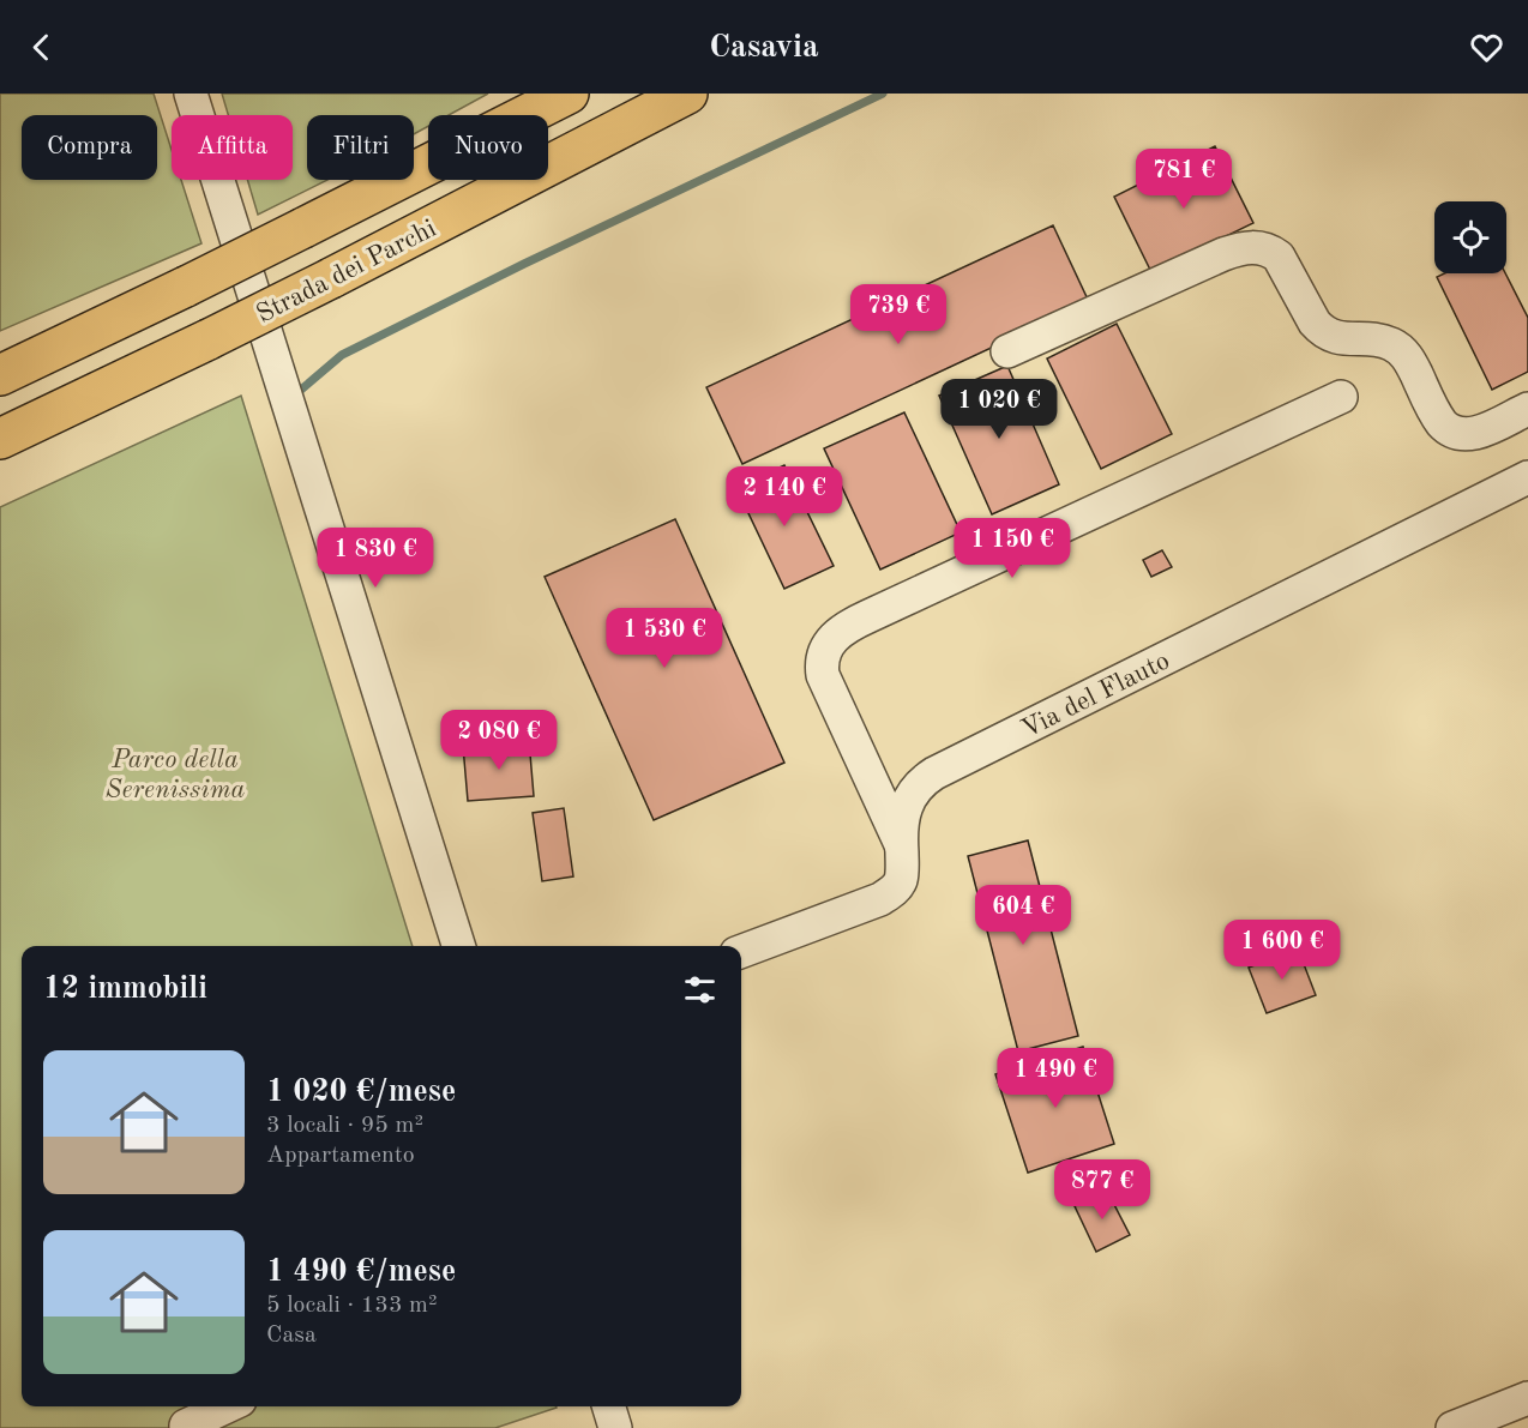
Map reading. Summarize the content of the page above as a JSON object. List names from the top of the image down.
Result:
{
  "streets": {
    "highway": ["Strada dei Parchi"],
    "street": ["Via del Flauto"]
  },
  "parks": ["Parco della Serenissima"],
  "page": {
    "header": "Casavia",
    "chip": [
      "Compra",
      "Affitta",
      "Filtri",
      "Nuovo"
    ],
    "price": [
      "781 €",
      "739 €",
      "1 020 €",
      "2 140 €",
      "1 150 €",
      "1 830 €",
      "1 530 €",
      "2 080 €",
      "604 €",
      "1 600 €",
      "1 490 €",
      "877 €"
    ],
    "heading": "12 immobili",
    "list": [
      {
        "name": "1 020 €/mese",
        "note": "3 locali · 95 m² · Appartamento"
      },
      {
        "name": "1 490 €/mese",
        "note": "5 locali · 133 m² · Casa"
      }
    ]
  }
}
